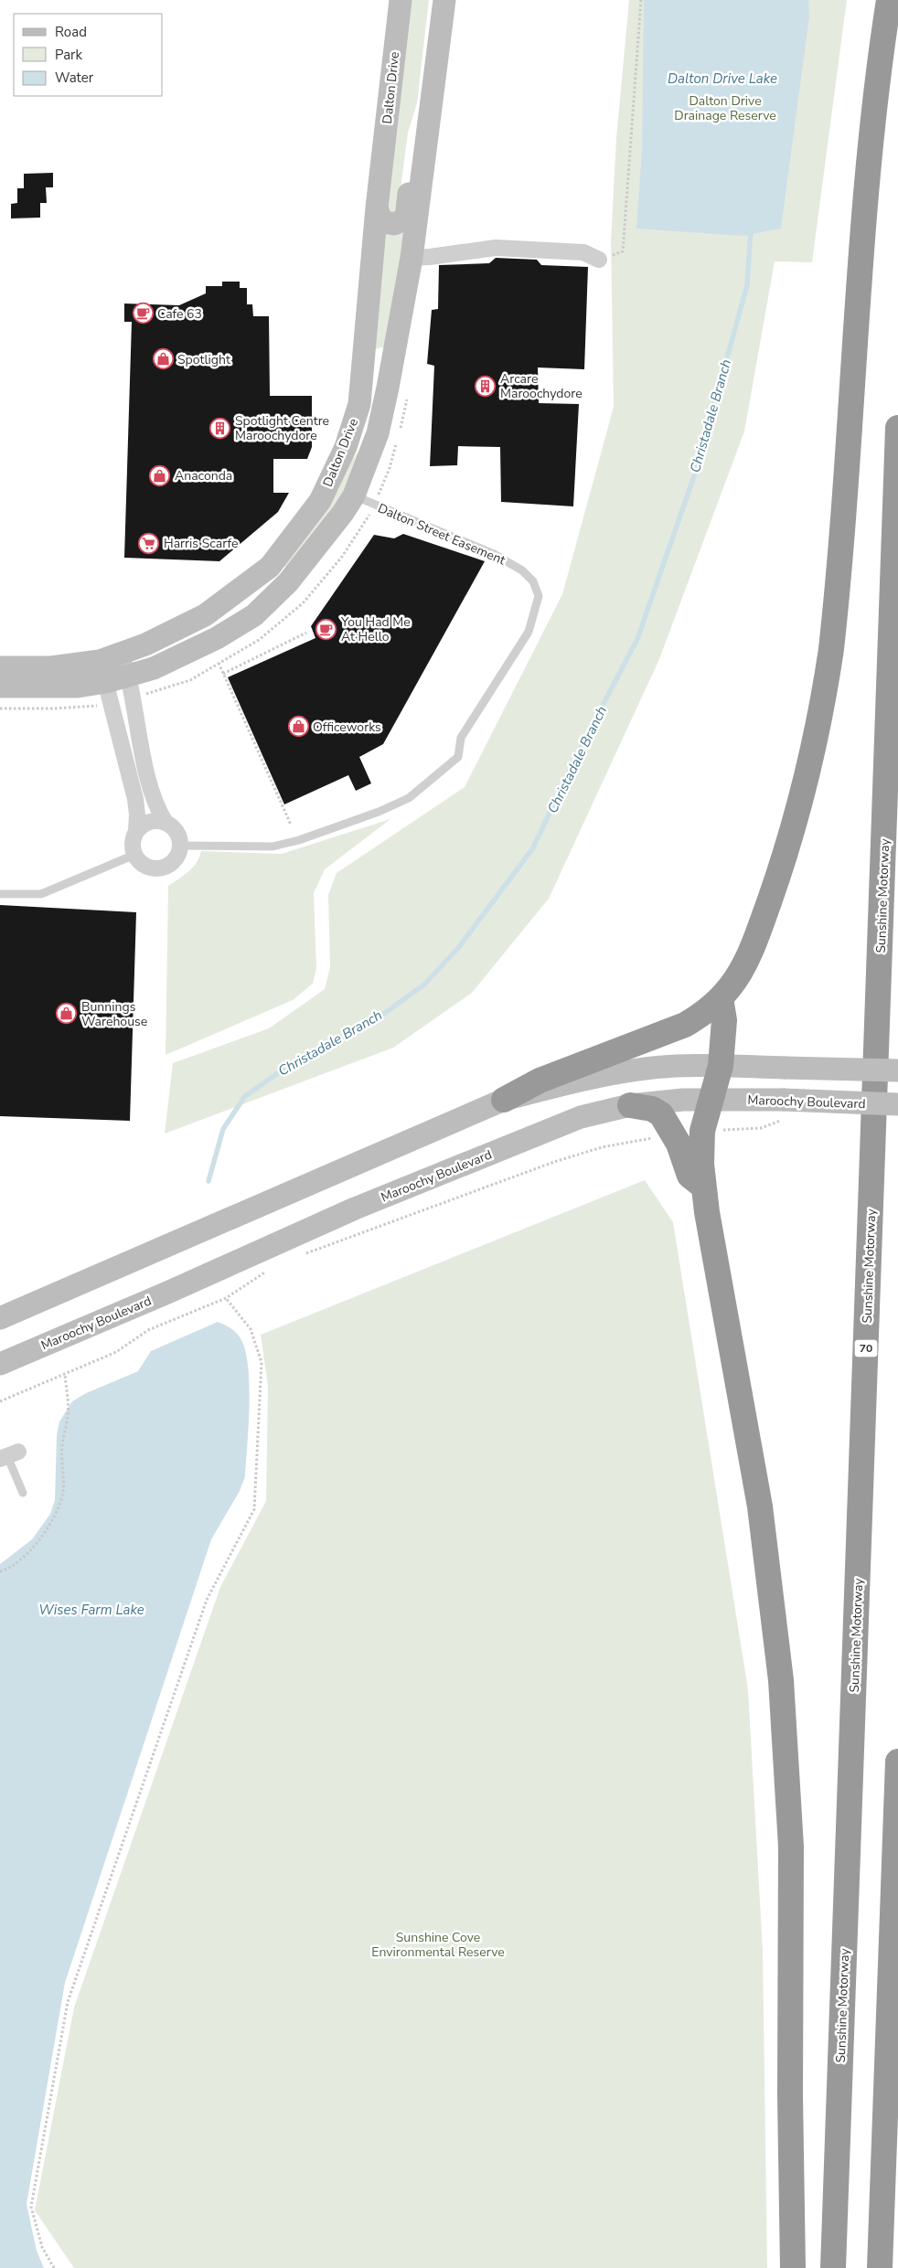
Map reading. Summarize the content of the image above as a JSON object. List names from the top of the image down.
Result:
{
  "streets": {
    "highway": ["Sunshine Motorway", "70"],
    "main road": ["Dalton Drive", "Maroochy Boulevard"],
    "lane": ["Dalton Street Easement"]
  },
  "crossings": [
    ["Dalton Drive", "Dalton Street Easement"]
  ],
  "water": ["Dalton Drive Lake", "Christadale Branch", "Wises Farm Lake"],
  "parks": ["Dalton Drive Drainage Reserve", "Sunshine Cove Environmental Reserve"],
  "places": {
    "cafe": ["Cafe 63", "You Had Me At Hello"],
    "shop": [
      "Spotlight",
      "Anaconda",
      "Officeworks",
      "Bunnings Warehouse"
    ],
    "building": ["Arcare Maroochydore", "Spotlight Centre Maroochydore"],
    "supermarket": ["Harris Scarfe"]
  },
  "legend": ["Road", "Park", "Water"]
}
